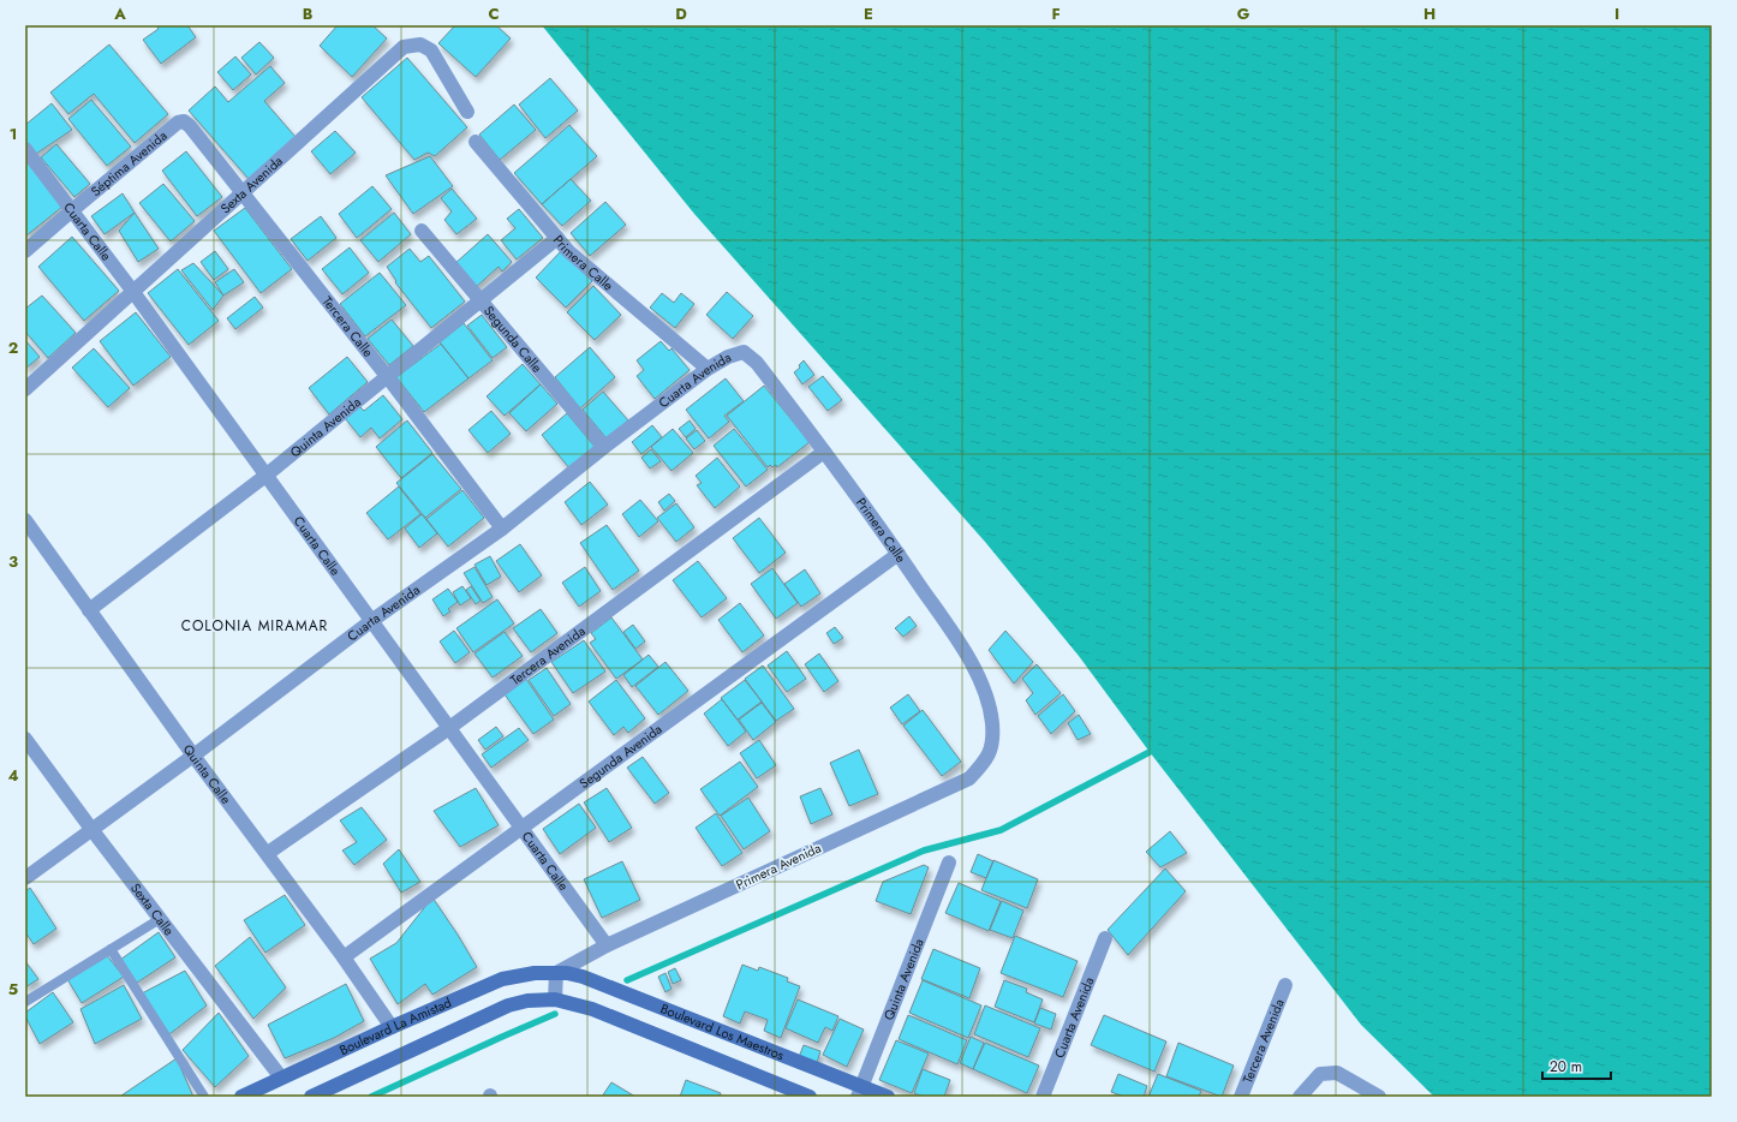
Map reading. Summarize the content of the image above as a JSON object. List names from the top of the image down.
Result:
{
  "streets": {
    "street": [
      "Séptima Avenida",
      "Sexta Avenida",
      "Cuarta Calle",
      "Primera Calle",
      "Tercera Calle",
      "Segunda Calle",
      "Cuarta Avenida",
      "Quinta Avenida",
      "Tercera Avenida",
      "Segunda Avenida",
      "Quinta Calle",
      "Primera Avenida",
      "Sexta Calle",
      "Boulevard La Amistad",
      "Boulevard Los Maestros"
    ]
  },
  "crossings": [
    ["Séptima Avenida", "Cuarta Calle"],
    ["Séptima Avenida", "Tercera Calle"],
    ["Sexta Avenida", "Cuarta Calle"],
    ["Sexta Avenida", "Tercera Calle"],
    ["Cuarta Calle", "Cuarta Avenida"],
    ["Cuarta Calle", "Quinta Avenida"],
    ["Cuarta Calle", "Tercera Avenida"],
    ["Cuarta Calle", "Segunda Avenida"],
    ["Cuarta Calle", "Primera Avenida"],
    ["Primera Calle", "Cuarta Avenida"],
    ["Primera Calle", "Quinta Avenida"],
    ["Primera Calle", "Tercera Avenida"],
    ["Primera Calle", "Segunda Avenida"],
    ["Primera Calle", "Primera Avenida"],
    ["Tercera Calle", "Cuarta Avenida"],
    ["Tercera Calle", "Quinta Avenida"],
    ["Segunda Calle", "Cuarta Avenida"],
    ["Segunda Calle", "Quinta Avenida"],
    ["Cuarta Avenida", "Quinta Calle"],
    ["Cuarta Avenida", "Sexta Calle"],
    ["Quinta Avenida", "Quinta Calle"],
    ["Quinta Avenida", "Boulevard Los Maestros"],
    ["Tercera Avenida", "Quinta Calle"],
    ["Segunda Avenida", "Quinta Calle"],
    ["Quinta Calle", "Boulevard La Amistad"],
    ["Primera Avenida", "Boulevard La Amistad"],
    ["Primera Avenida", "Boulevard Los Maestros"],
    ["Sexta Calle", "Boulevard La Amistad"],
    ["Boulevard La Amistad", "Boulevard Los Maestros"]
  ],
  "districts": ["COLONIA MIRAMAR"],
  "scale_bar": "20 m",
  "grid": {
    "columns": [
      "A",
      "B",
      "C",
      "D",
      "E",
      "F",
      "G",
      "H",
      "I"
    ],
    "rows": [
      "1",
      "2",
      "3",
      "4",
      "5"
    ]
  }
}
